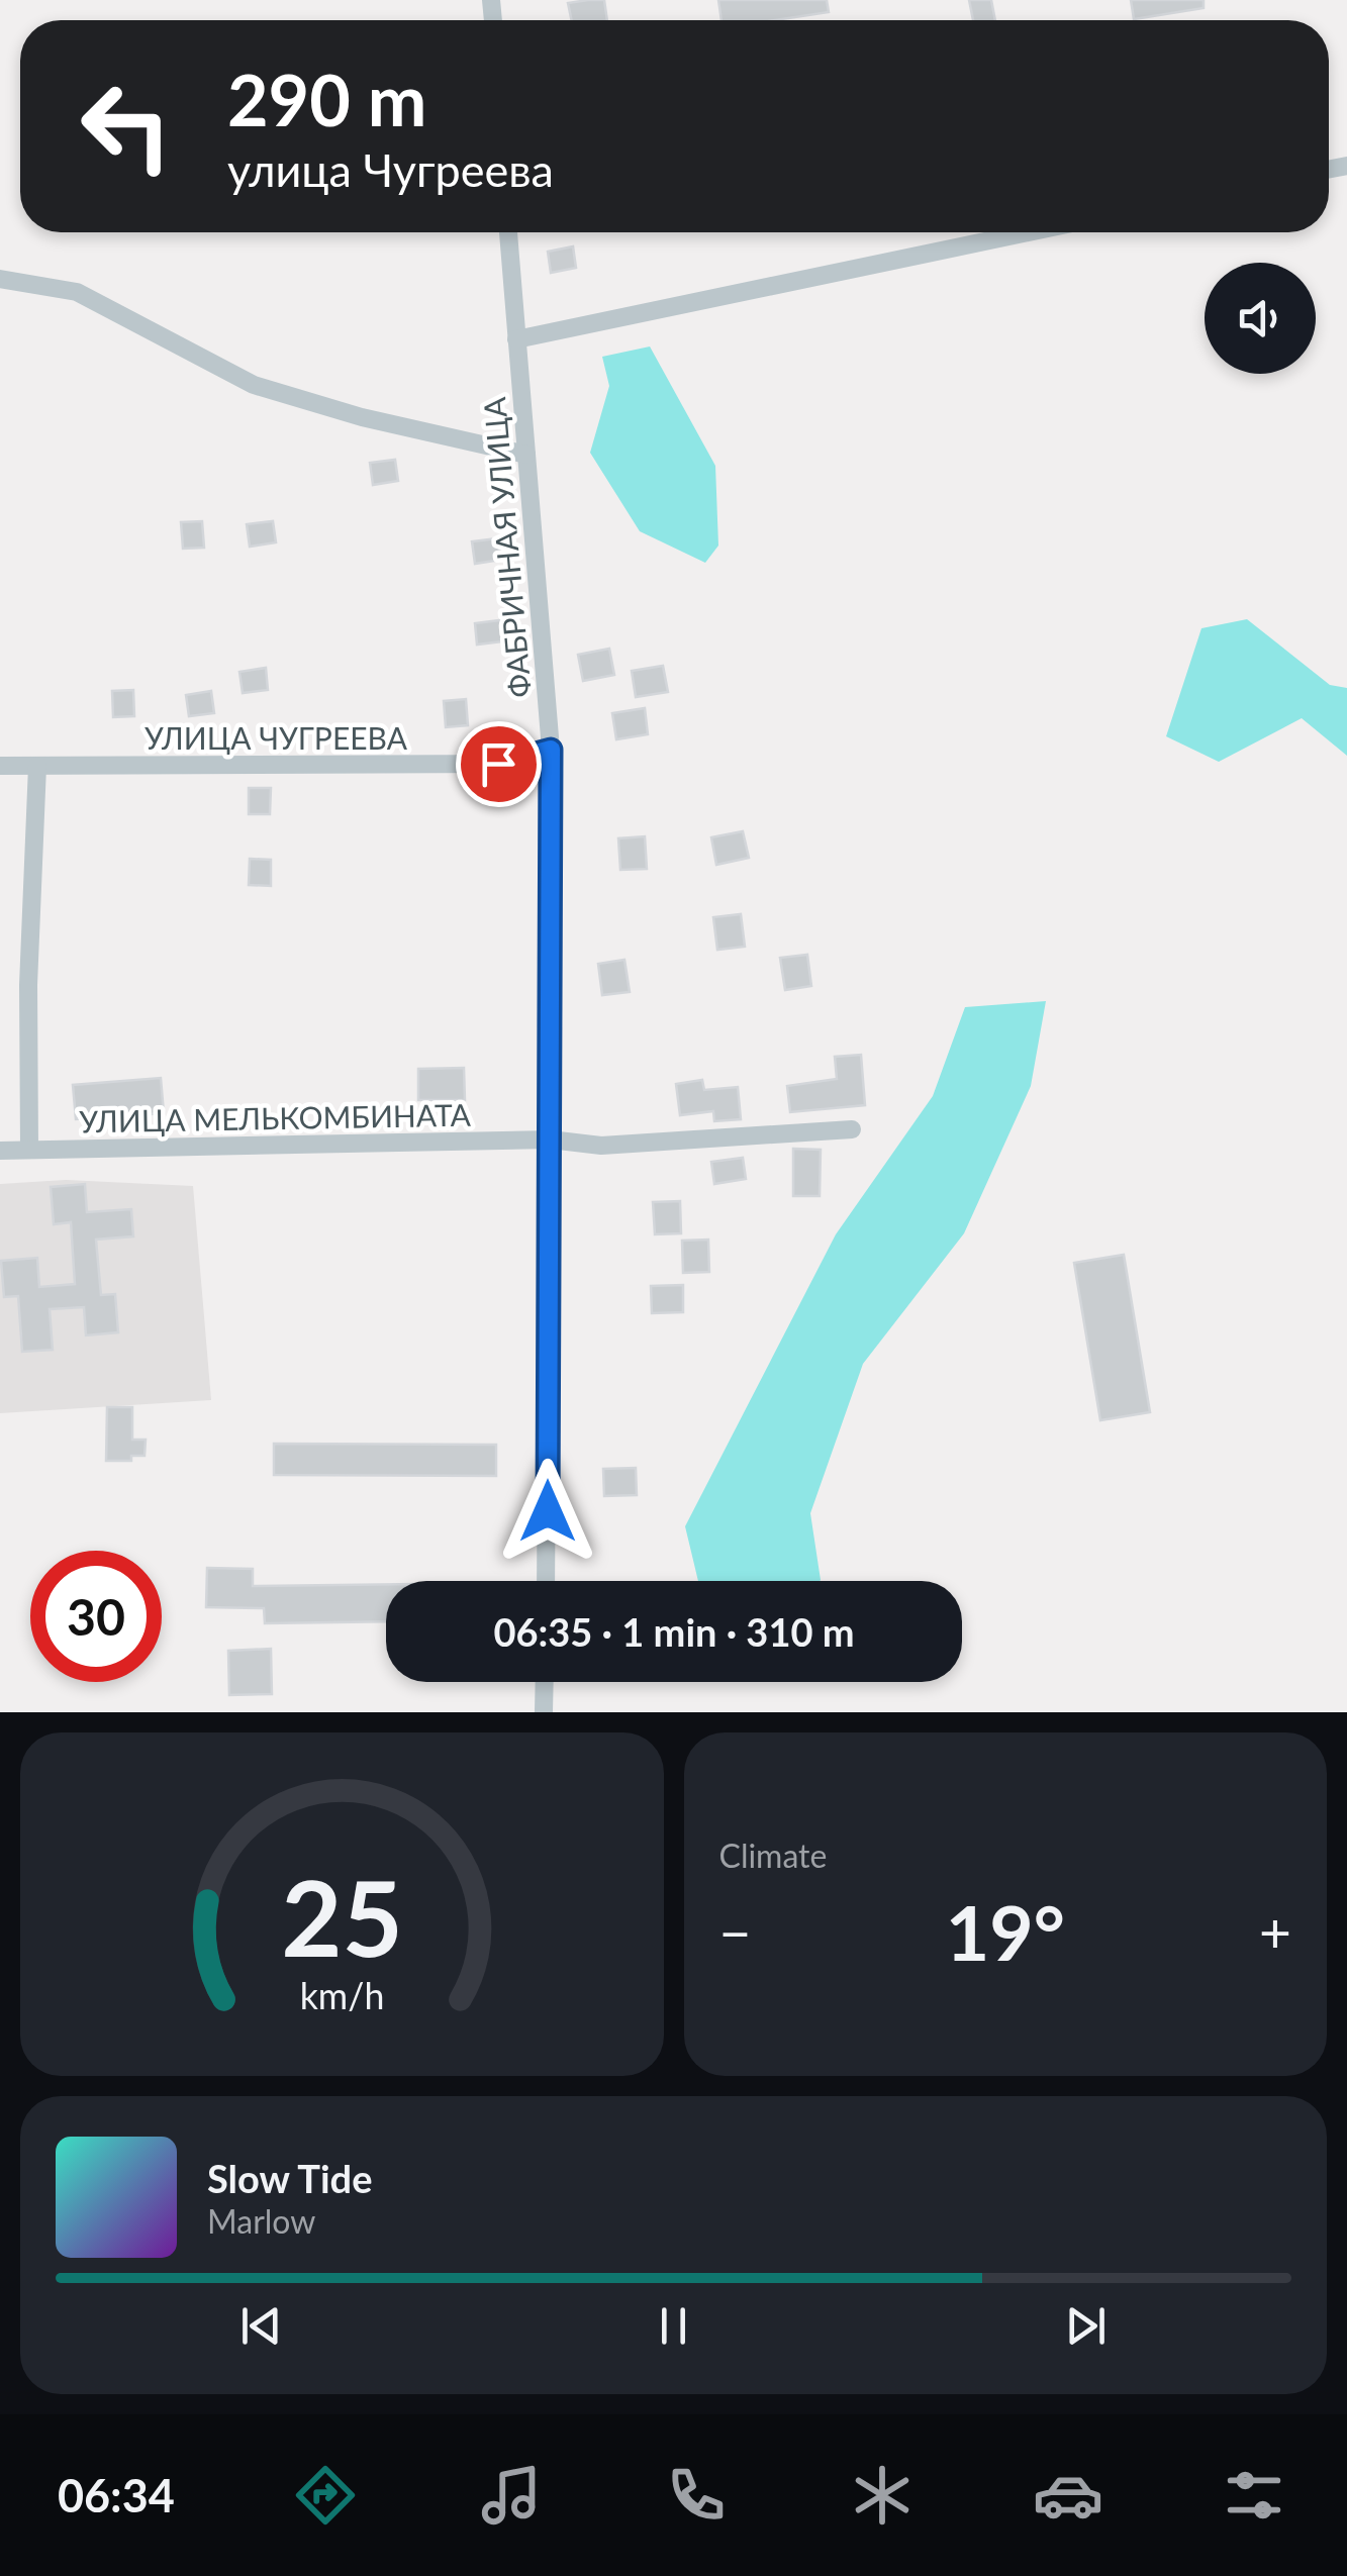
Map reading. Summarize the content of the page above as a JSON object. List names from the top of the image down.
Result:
{
  "streets": {
    "street": ["ФАБРИЧНАЯ УЛИЦА", "УЛИЦА ЧУГРЕЕВА", "УЛИЦА МЕЛЬКОМБИНАТА"]
  },
  "crossings": [
    ["ФАБРИЧНАЯ УЛИЦА", "УЛИЦА ЧУГРЕЕВА"],
    ["ФАБРИЧНАЯ УЛИЦА", "УЛИЦА МЕЛЬКОМБИНАТА"]
  ],
  "page": {
    "turn": ["290 m", "улица Чугреева"],
    "limit": "30",
    "trip": "06:35 · 1 min · 310 m",
    "tile": "Climate",
    "heat": ["−", "19°", "+"],
    "song": ["Slow Tide", "Marlow"],
    "tabs": "06:34",
    "gauge": ["25", "km/h"]
  }
}
